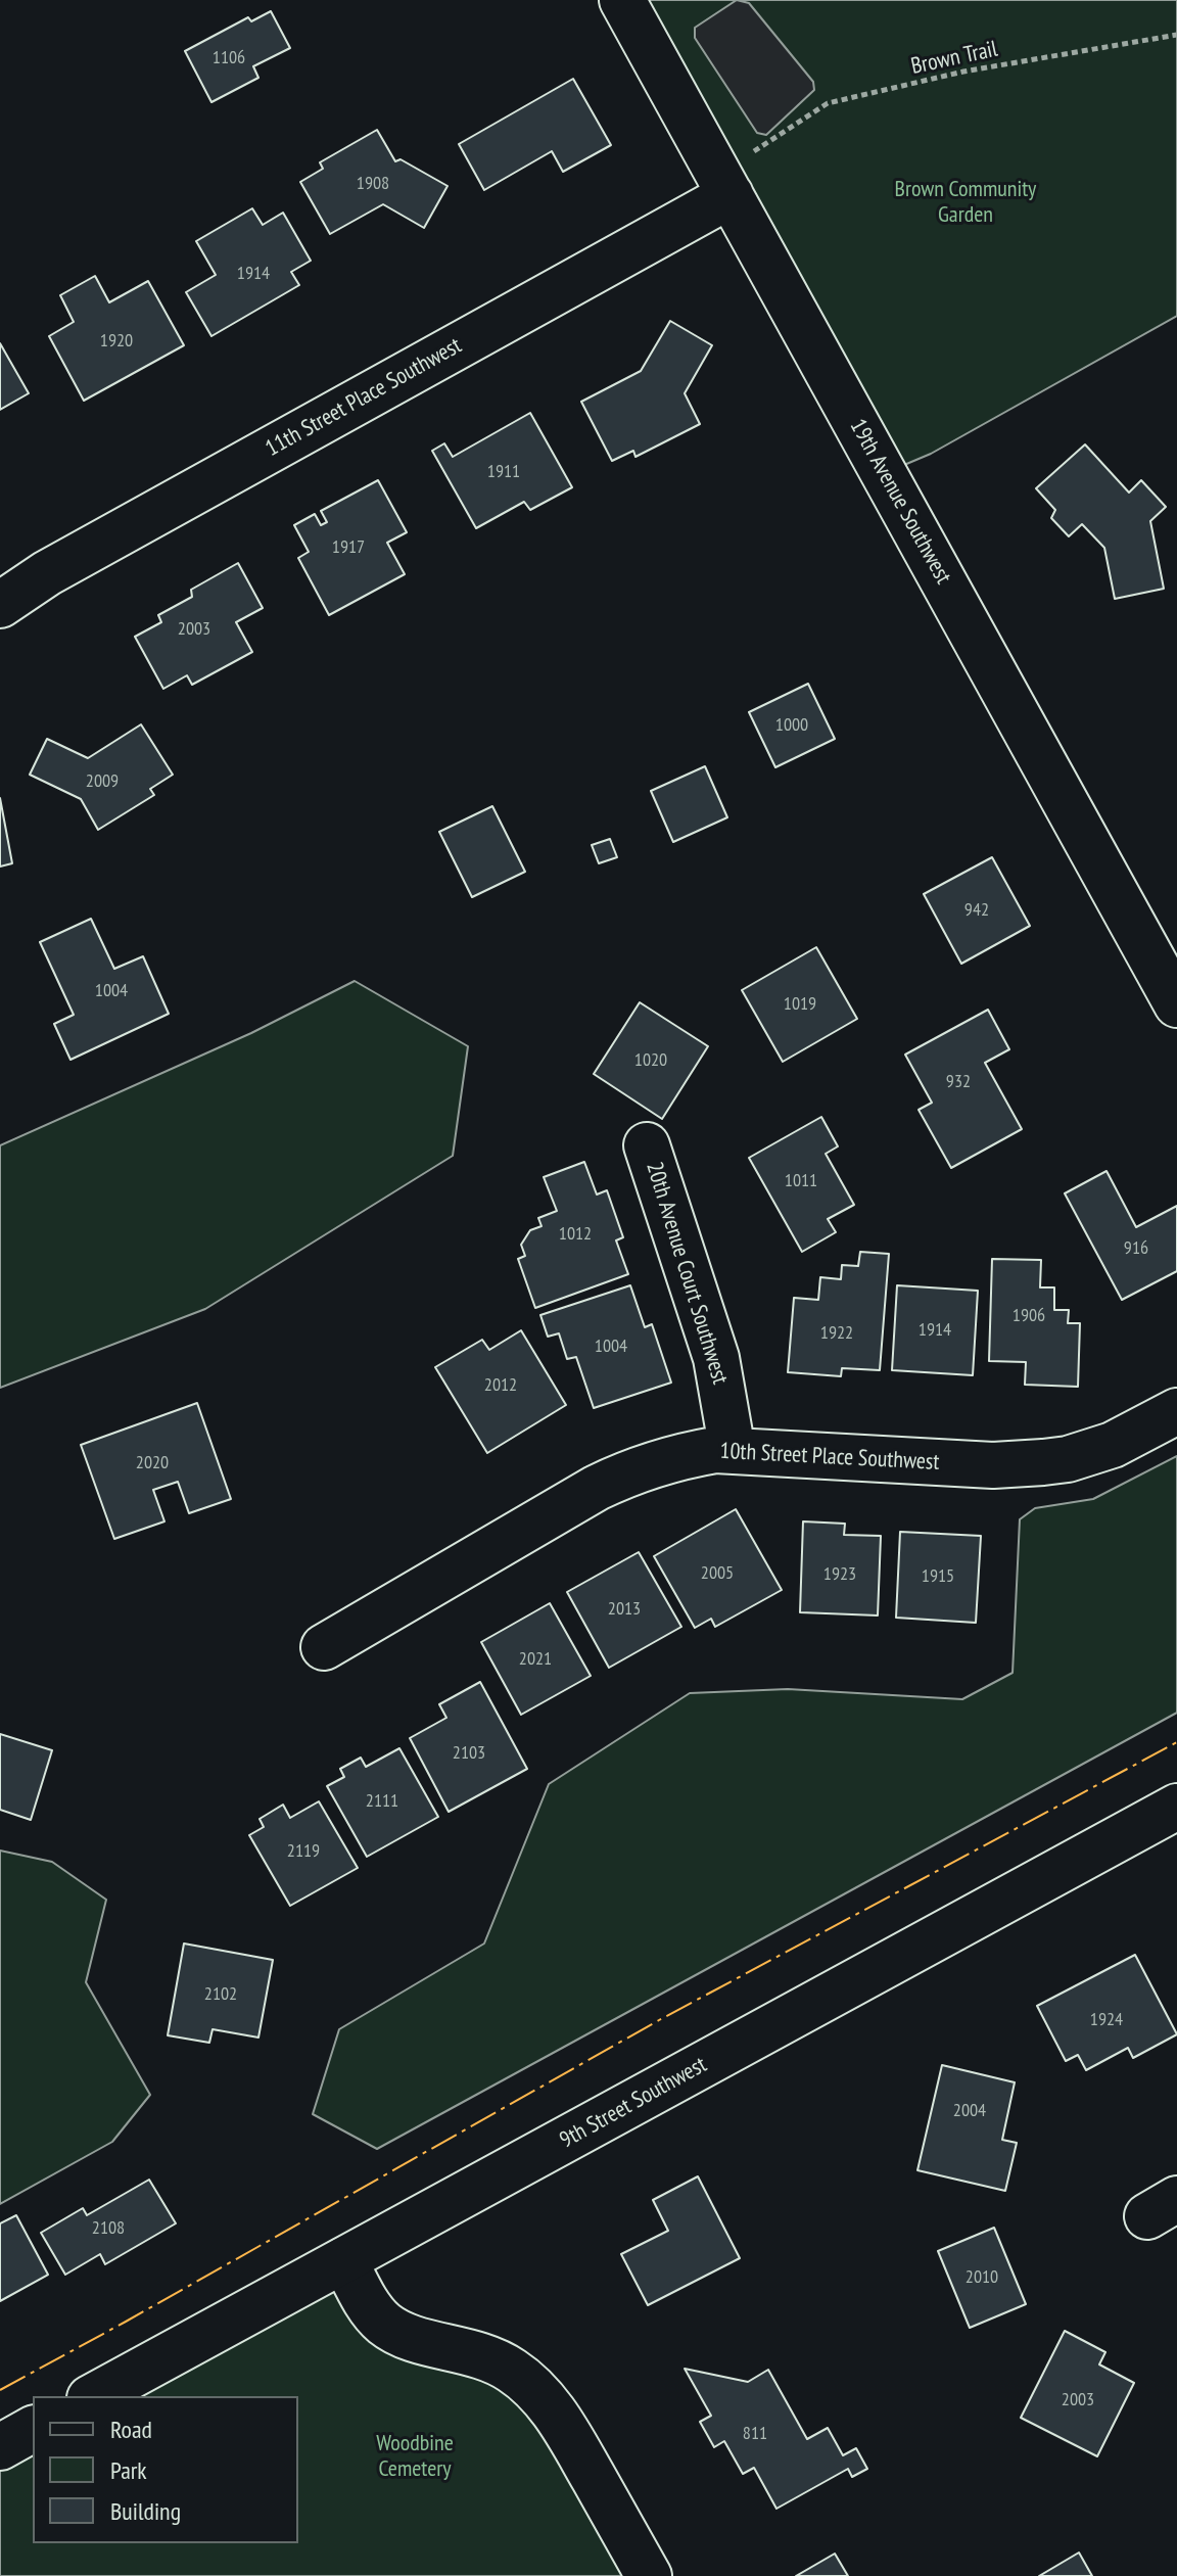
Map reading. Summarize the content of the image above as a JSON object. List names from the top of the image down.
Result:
{
  "streets": {
    "street": [
      "11th Street Place Southwest",
      "19th Avenue Southwest",
      "20th Avenue Court Southwest",
      "10th Street Place Southwest",
      "9th Street Southwest"
    ],
    "path": ["Brown Trail"]
  },
  "crossings": [
    ["11th Street Place Southwest", "19th Avenue Southwest"],
    ["20th Avenue Court Southwest", "10th Street Place Southwest"]
  ],
  "parks": ["Brown Community Garden", "Woodbine Cemetery"],
  "house_numbers": [
    "1106",
    "1908",
    "1914",
    "1920",
    "1911",
    "1917",
    "2003",
    "1000",
    "2009",
    "942",
    "1004",
    "1019",
    "1020",
    "932",
    "1011",
    "1012",
    "916",
    "1906",
    "1914",
    "1922",
    "1004",
    "2012",
    "2020",
    "2005",
    "1923",
    "1915",
    "2013",
    "2021",
    "2103",
    "2111",
    "2119",
    "2102",
    "1924",
    "2004",
    "2108",
    "2010",
    "2003",
    "811"
  ],
  "legend": ["Road", "Park", "Building"]
}
